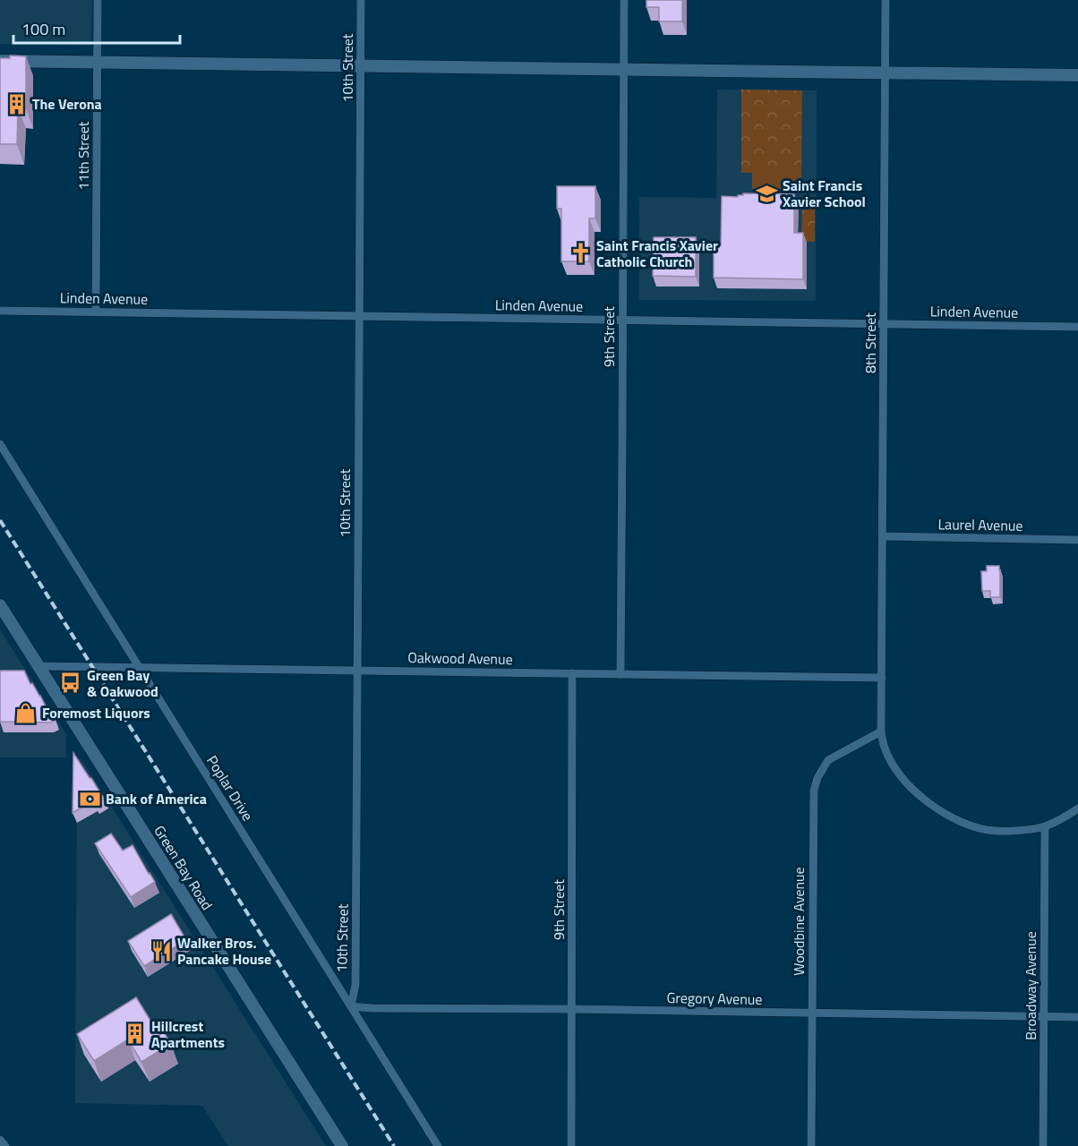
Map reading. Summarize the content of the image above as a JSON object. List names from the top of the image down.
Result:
{
  "streets": {
    "street": [
      "10th Street",
      "11th Street",
      "Linden Avenue",
      "9th Street",
      "8th Street",
      "Laurel Avenue",
      "Oakwood Avenue",
      "Poplar Drive",
      "Green Bay Road",
      "Woodbine Avenue",
      "Broadway Avenue",
      "Gregory Avenue"
    ]
  },
  "crossings": [
    ["10th Street", "Linden Avenue"],
    ["10th Street", "Oakwood Avenue"],
    ["10th Street", "Poplar Drive"],
    ["10th Street", "Gregory Avenue"],
    ["11th Street", "Linden Avenue"],
    ["Linden Avenue", "9th Street"],
    ["Linden Avenue", "8th Street"],
    ["9th Street", "Oakwood Avenue"],
    ["9th Street", "Gregory Avenue"],
    ["8th Street", "Laurel Avenue"],
    ["8th Street", "Oakwood Avenue"],
    ["8th Street", "Woodbine Avenue"],
    ["8th Street", "Broadway Avenue"],
    ["Oakwood Avenue", "Poplar Drive"],
    ["Oakwood Avenue", "Green Bay Road"],
    ["Poplar Drive", "Gregory Avenue"],
    ["Woodbine Avenue", "Gregory Avenue"],
    ["Broadway Avenue", "Gregory Avenue"]
  ],
  "places": {
    "building": ["The Verona", "Hillcrest Apartments"],
    "school or university": ["Saint Francis Xavier School"],
    "church": ["Saint Francis Xavier Catholic Church"],
    "bus stop": ["Green Bay & Oakwood"],
    "shop": ["Foremost Liquors"],
    "bank": ["Bank of America"],
    "restaurant": ["Walker Bros. Pancake House"]
  },
  "scale_bar": "100 m"
}
